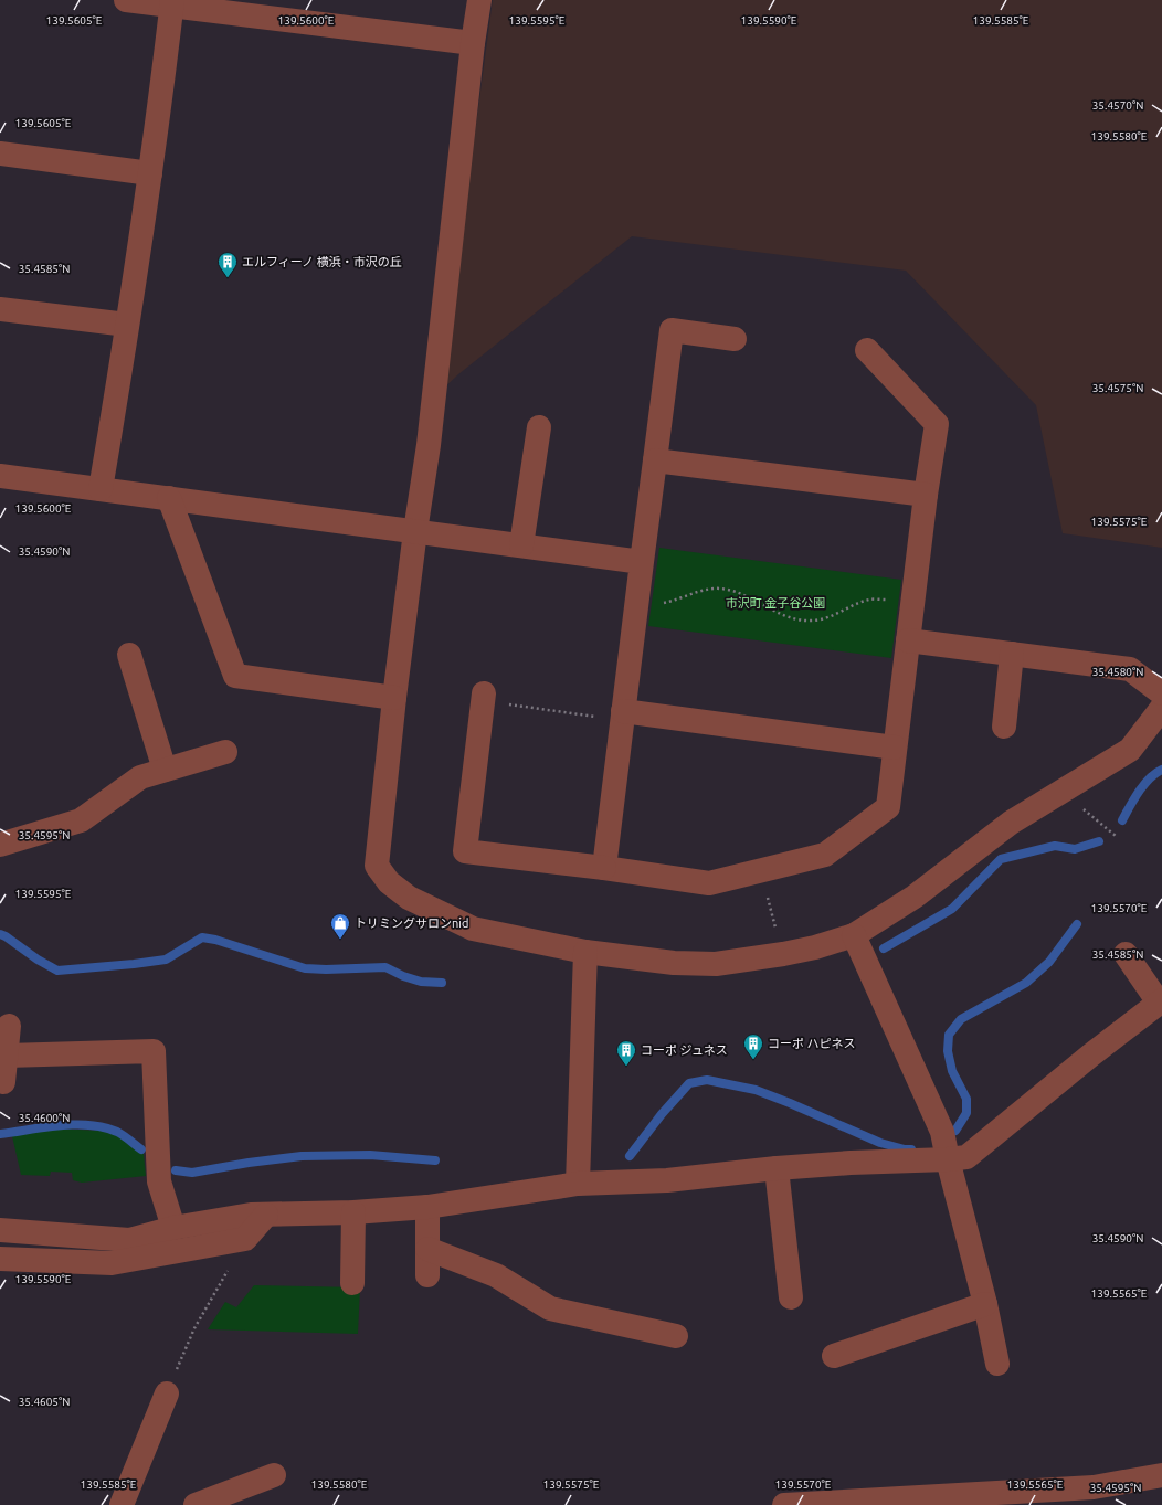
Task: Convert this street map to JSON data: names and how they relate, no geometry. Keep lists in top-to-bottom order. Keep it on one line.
{"parks":["市沢町 金子谷公園"],"places":{"building":["エルフィーノ 横浜・市沢の丘","コーポ ハピネス","コーポ ジュネス"],"shop":["トリミングサロンnid"]},"coordinates":["139.5605°E","139.5600°E","139.5595°E","139.5590°E","139.5585°E","35.4570°N","139.5580°E","35.4585°N","35.4575°N","139.5575°E","35.4590°N","35.4580°N","35.4595°N","139.5570°E","35.4600°N","139.5565°E","35.4605°N"]}
